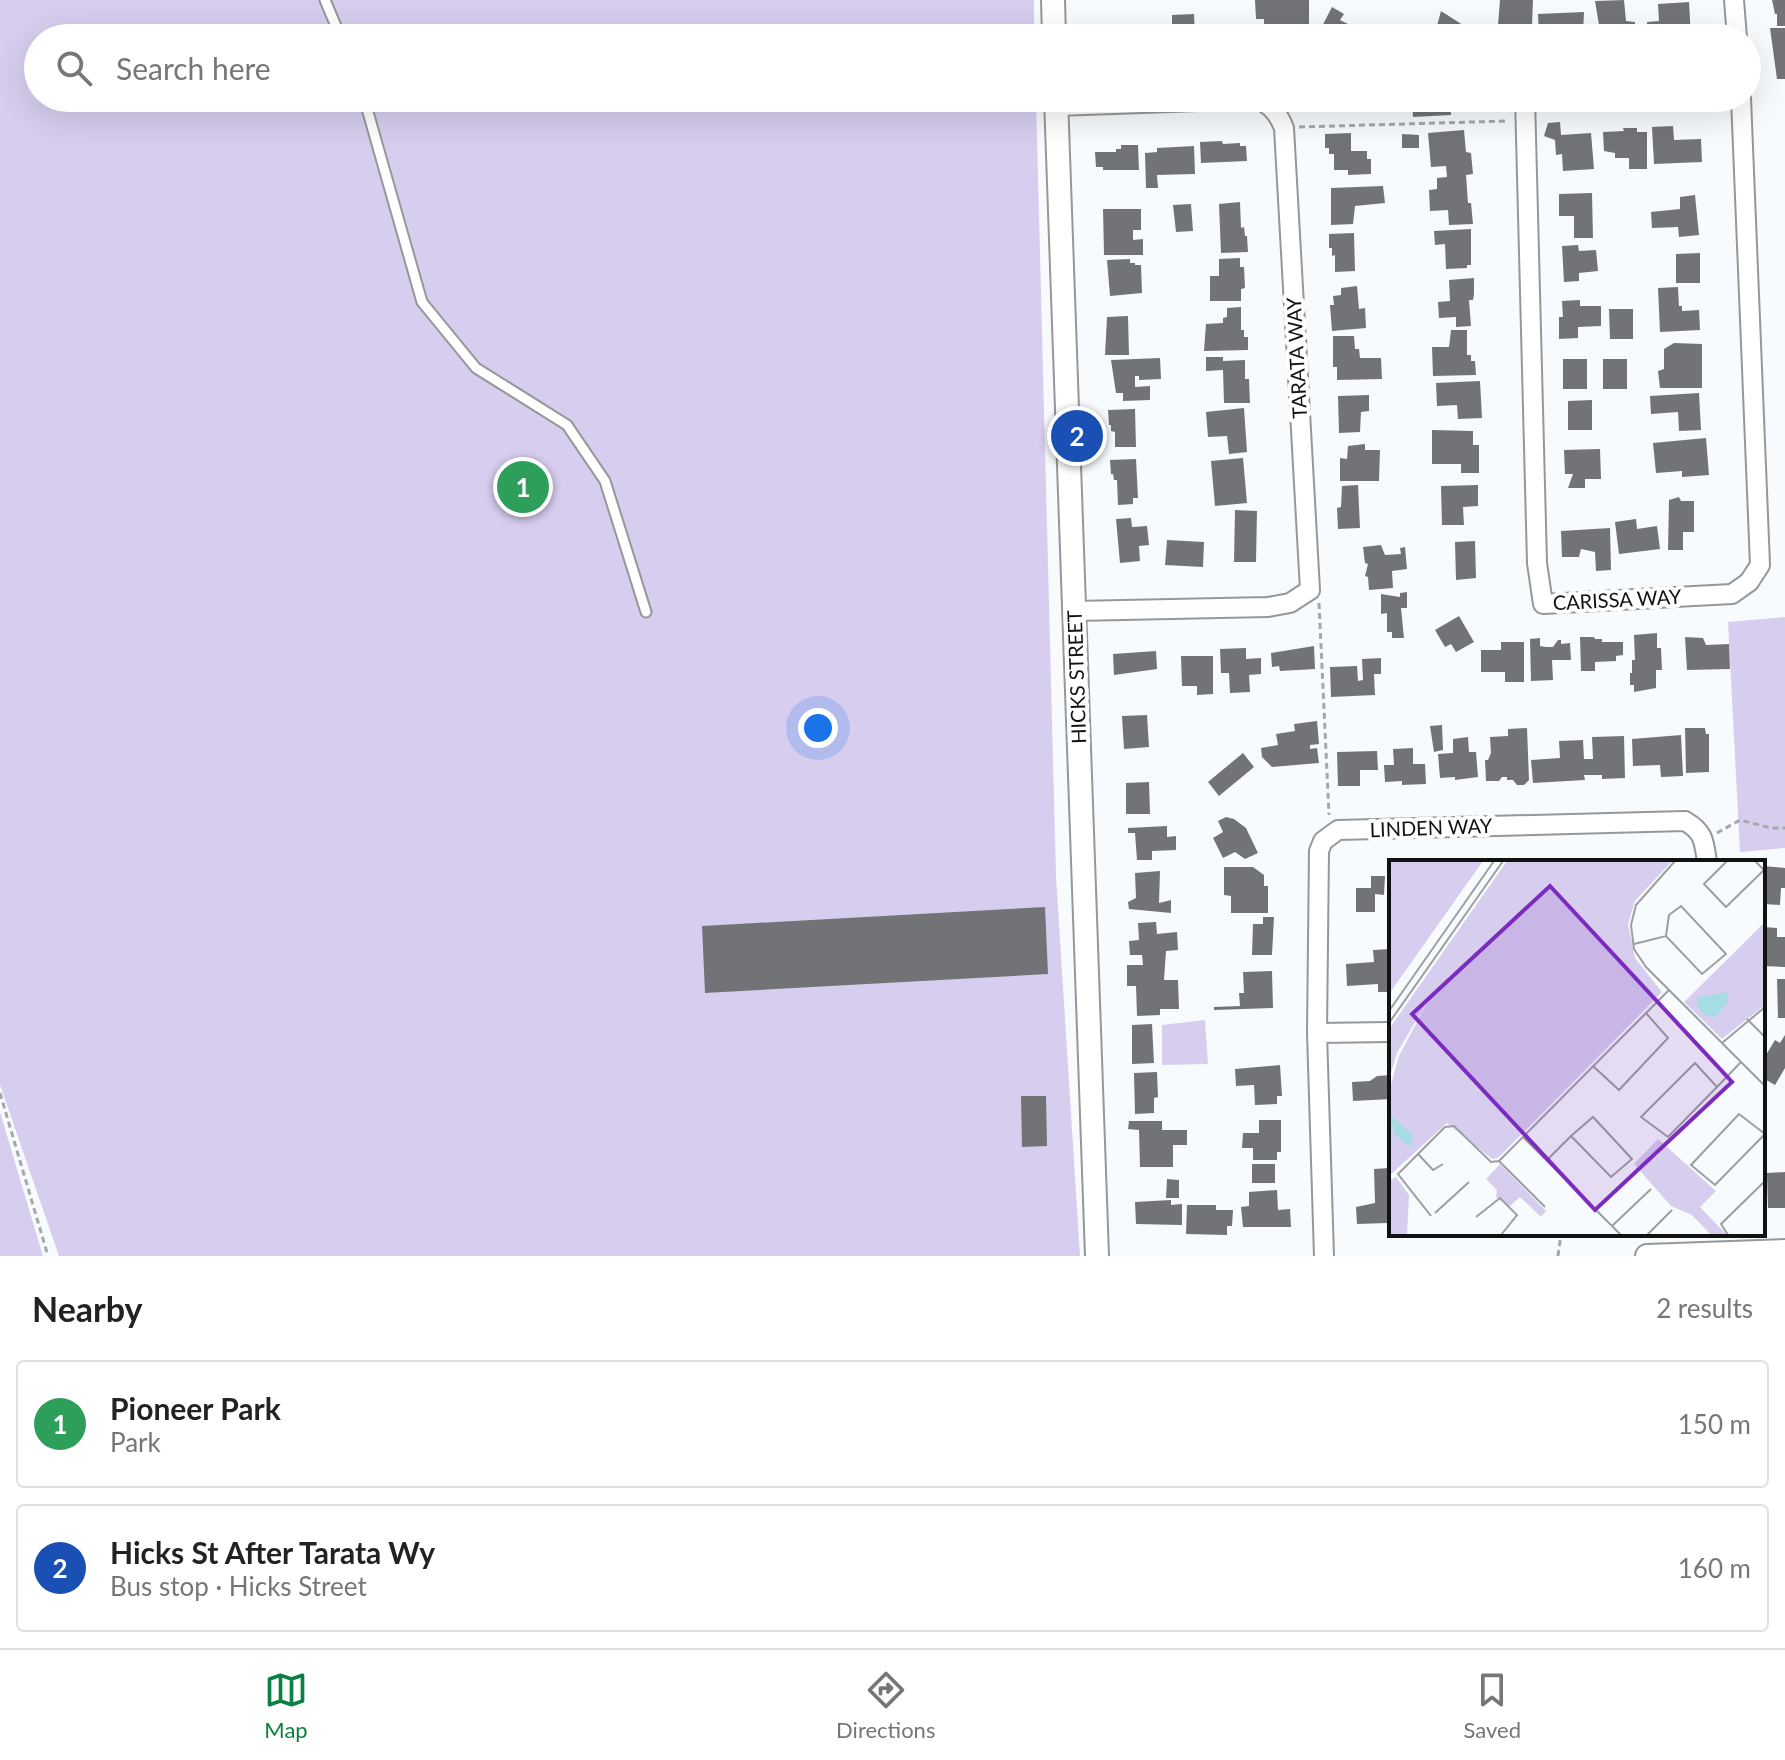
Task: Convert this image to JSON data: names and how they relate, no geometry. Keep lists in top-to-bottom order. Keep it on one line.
{"streets":{"street":["TARATA WAY","CARISSA WAY","HICKS STREET","LINDEN WAY"]},"page":{"search":"Search here","pins":["2","1"],"heading":["Nearby","2 results"],"list":[{"mark":"1","name":"Pioneer Park","note":"Park","value":"150 m"},{"mark":"2","name":"Hicks St After Tarata Wy","note":"Bus stop · Hicks Street","value":"160 m"}],"nav":["Map","Directions","Saved"]}}
